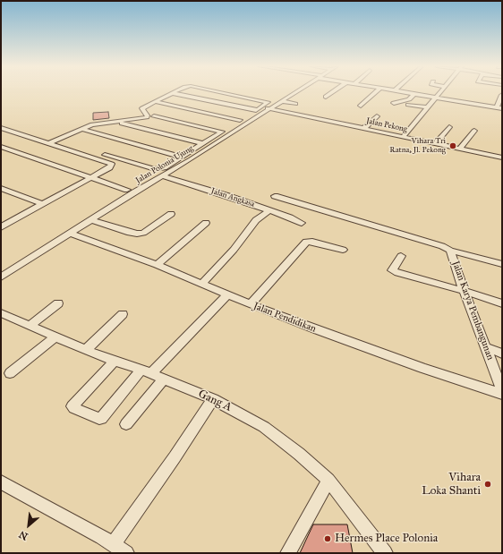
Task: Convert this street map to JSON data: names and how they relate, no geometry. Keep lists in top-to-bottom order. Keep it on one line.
{"streets":{"street":["Jalan Pekong","Jalan Polonia Ujung","Jalan Angkasa","Jalan Karya Pembangunan","Jalan Pendidikan","Gang A"]},"crossings":[["Jalan Pekong","Jalan Polonia Ujung"],["Jalan Polonia Ujung","Jalan Angkasa"],["Jalan Polonia Ujung","Jalan Pendidikan"],["Jalan Karya Pembangunan","Jalan Pendidikan"]],"places":["Vihara Tri Ratna, Jl. Pekong","Vihara Loka Shanti","Hermes Place Polonia"],"north":"bottom left"}
